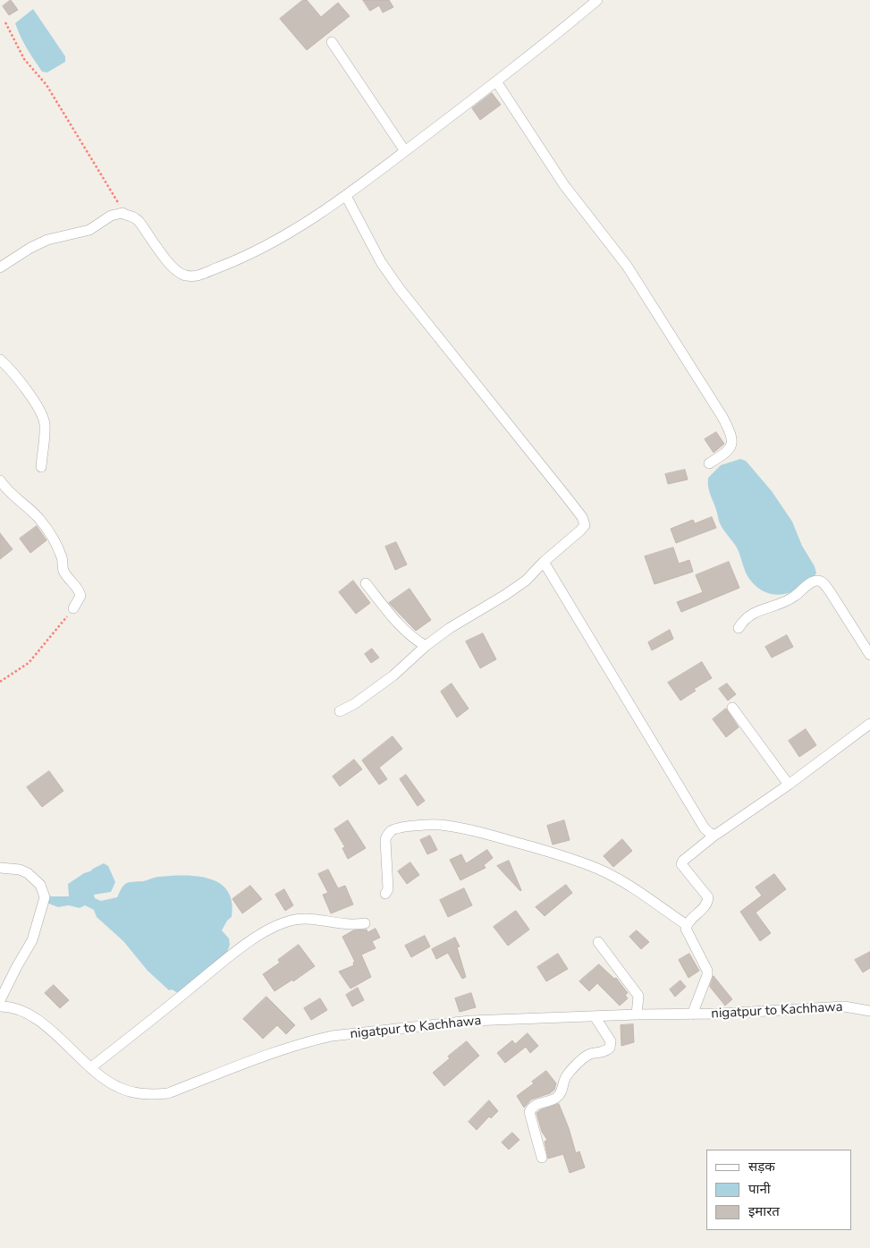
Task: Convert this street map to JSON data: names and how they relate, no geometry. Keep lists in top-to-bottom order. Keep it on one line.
{"streets":{"street":["nigatpur to Kachhawa"]},"legend":["सड़क","पानी","इमारत"]}
